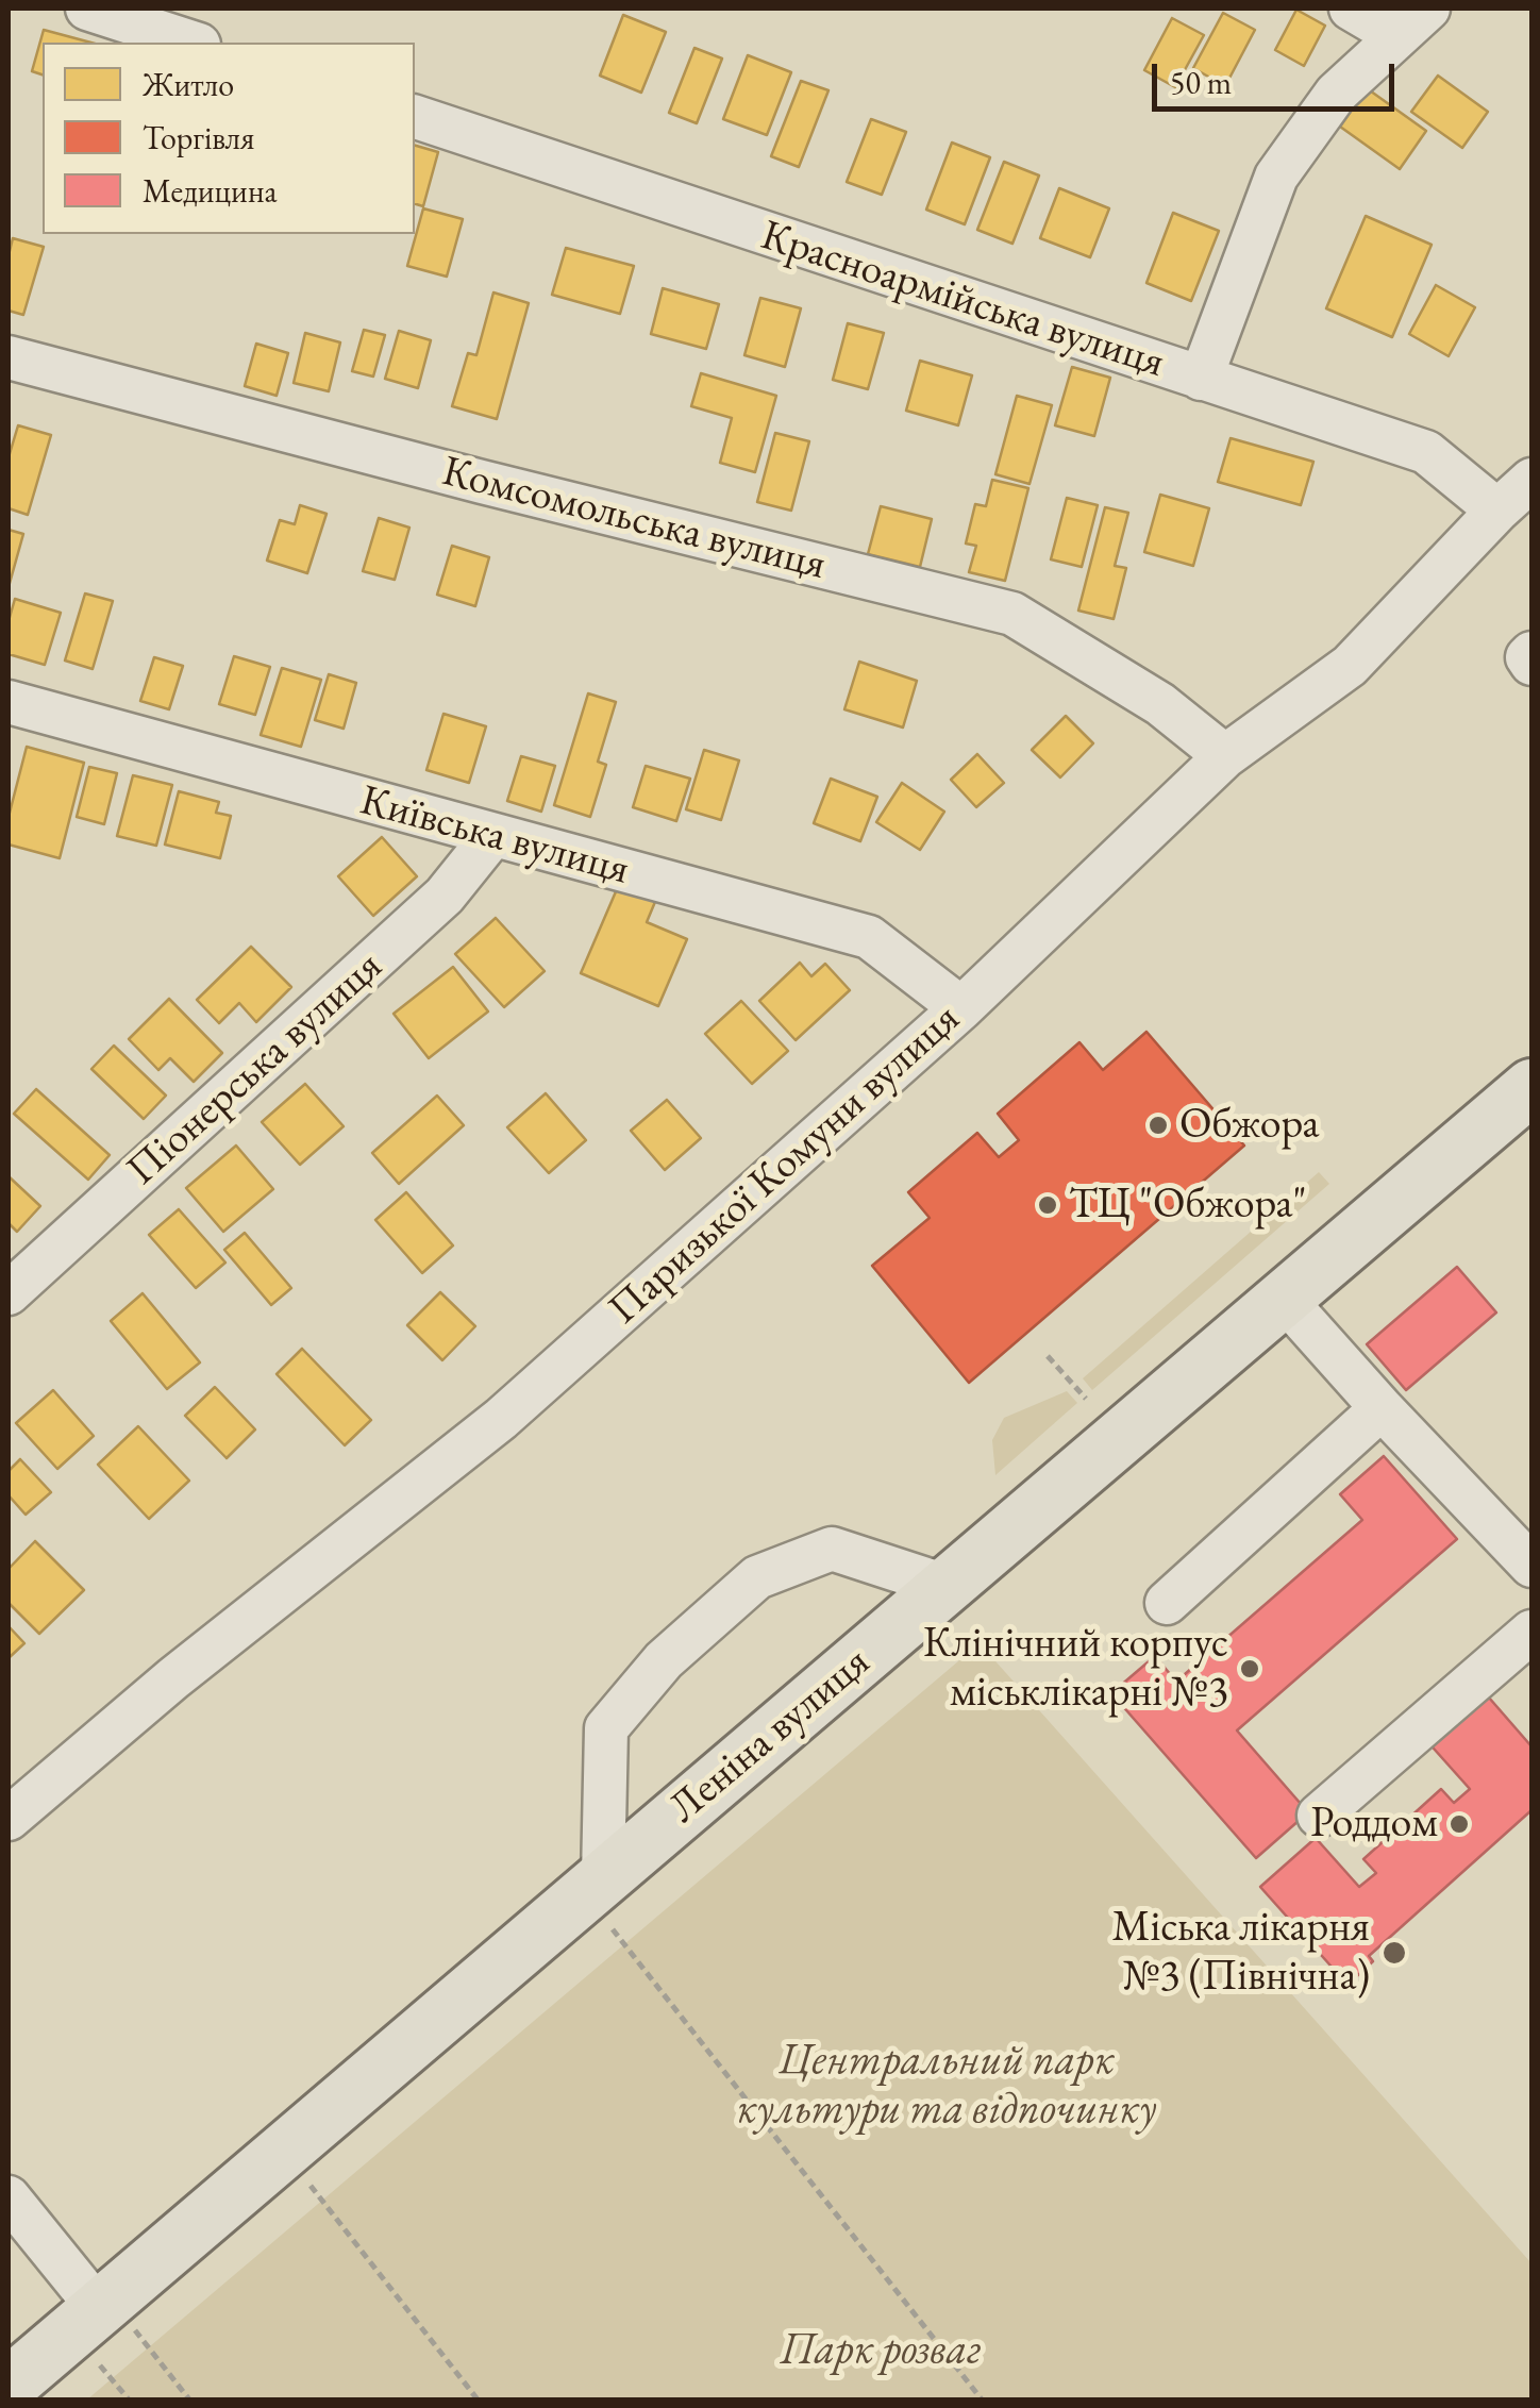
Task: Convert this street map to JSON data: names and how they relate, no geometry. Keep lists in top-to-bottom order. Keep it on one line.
{"streets":{"main road":["Леніна вулиця"],"street":["Красноармійська вулиця","Комсомольська вулиця","Київська вулиця","Піонерська вулиця","Паризької Комуни вулиця"]},"crossings":[["Красноармійська вулиця","Паризької Комуни вулиця"],["Комсомольська вулиця","Паризької Комуни вулиця"],["Київська вулиця","Піонерська вулиця"],["Київська вулиця","Паризької Комуни вулиця"]],"parks":["Центральний парк культури та відпочинку","Парк розваг"],"places":["Обжора","ТЦ \"Обжора\"","Клінічний корпус міськлікарні №3","Роддом","Міська лікарня №3 (Північна)"],"legend":["Житло","Торгівля","Медицина"],"scale_bar":"50 m"}
